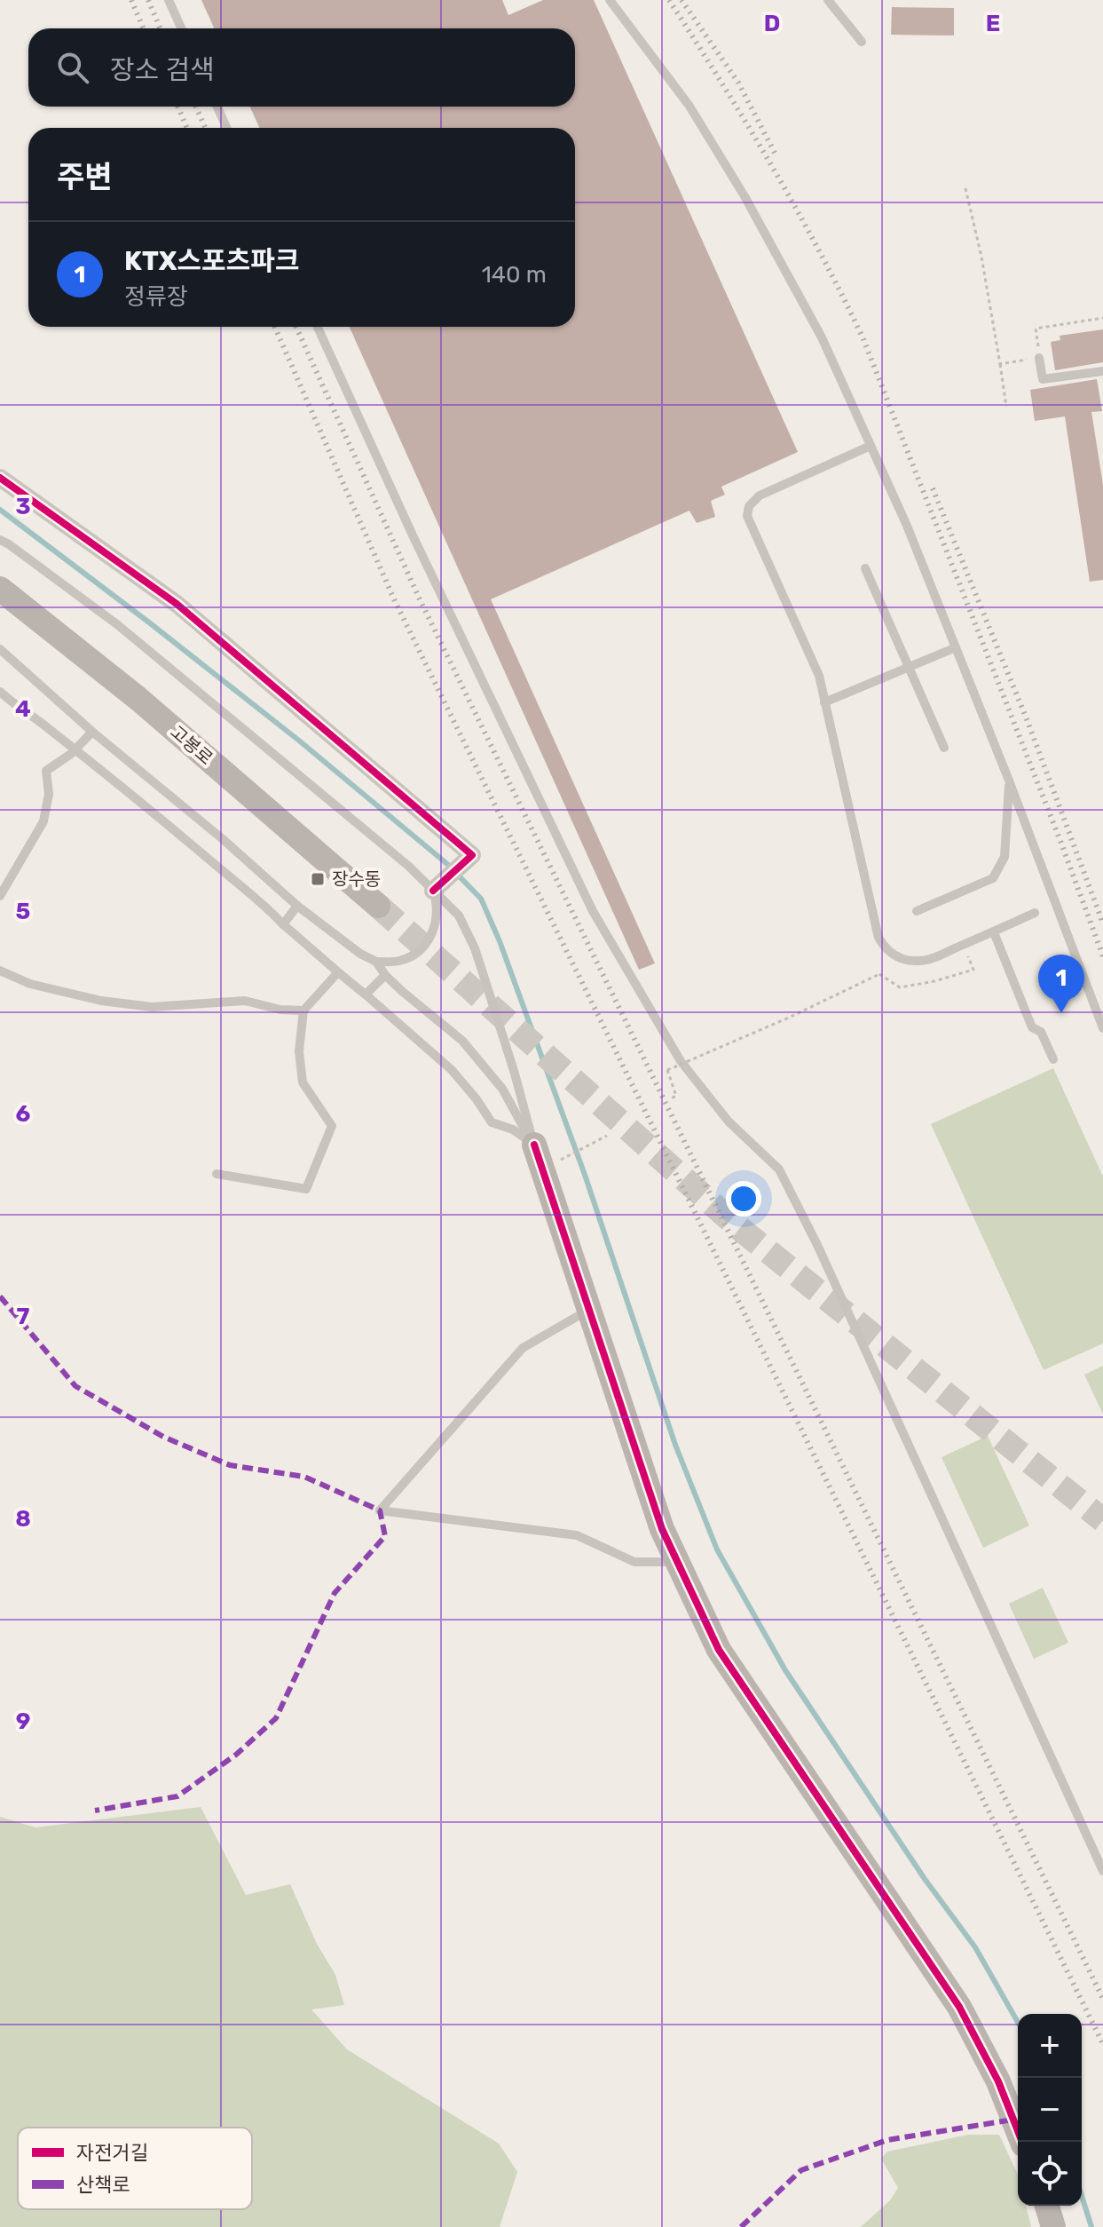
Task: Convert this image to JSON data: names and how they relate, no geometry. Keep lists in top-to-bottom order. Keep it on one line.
{"streets":{"street":["고봉로"]},"places":{"transit":["장수동"]},"legend":["자전거길","산책로"],"page":{"search":"장소 검색","heading":"주변","list":[{"mark":"1","name":"KTX스포츠파크","note":"정류장","value":"140 m"}],"pins":"1","map_buttons":["+","−"]},"grid":{"columns":["D","E"],"rows":["3","4","5","6","7","8","9"]}}
